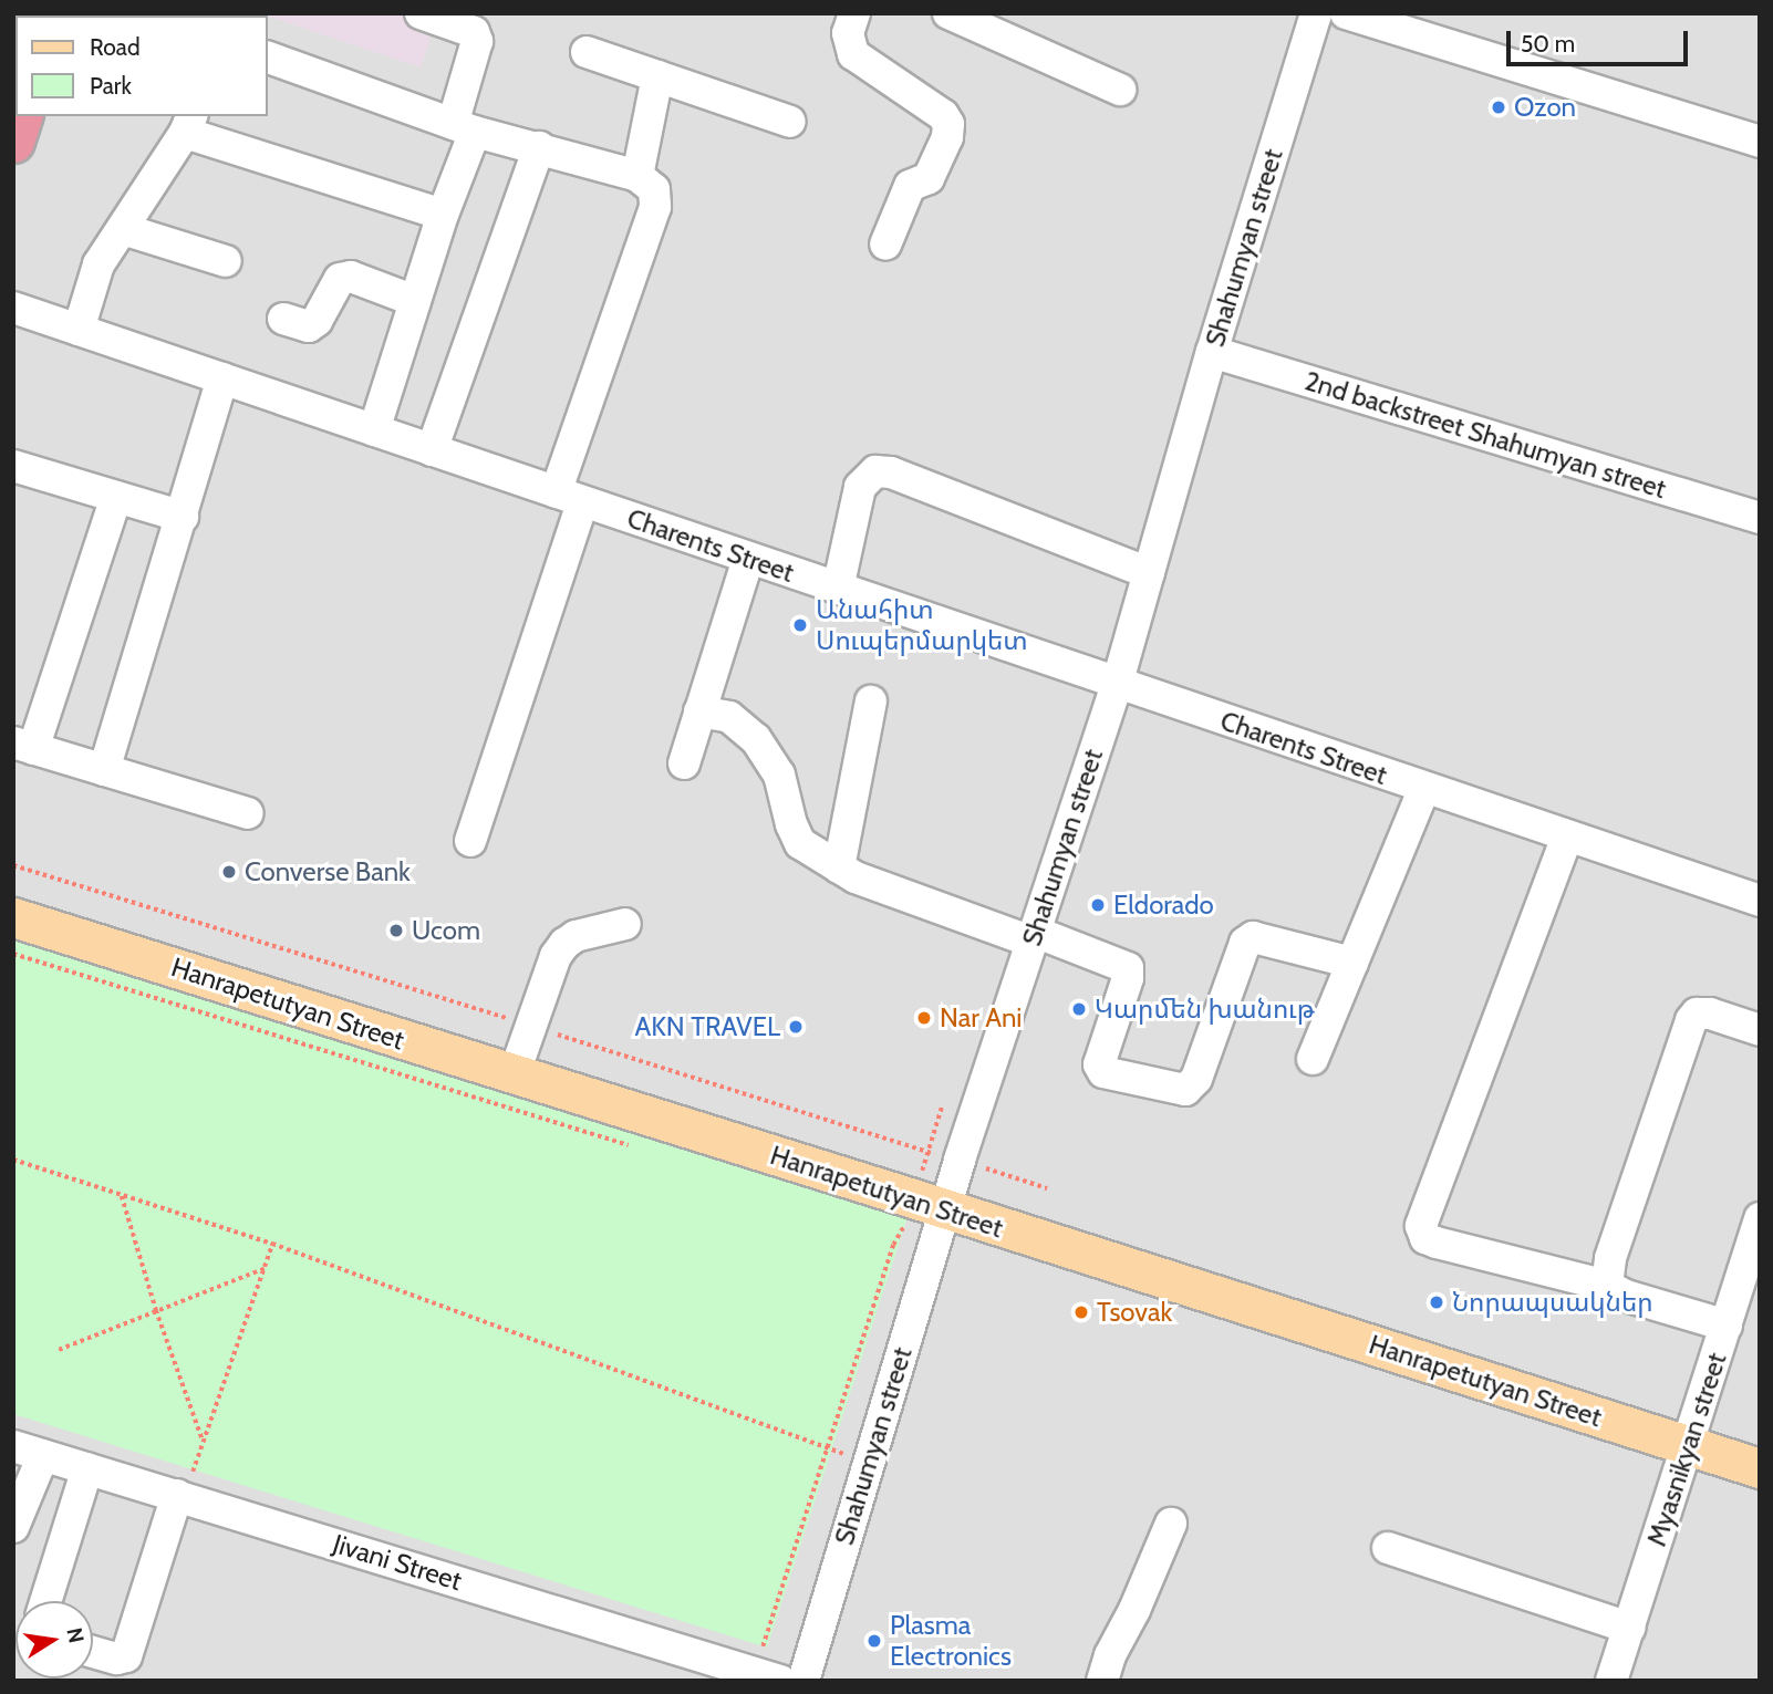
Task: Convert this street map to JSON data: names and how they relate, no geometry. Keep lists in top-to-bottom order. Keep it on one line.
{"streets":{"main road":["Hanrapetutyan Street"],"street":["Shahumyan street","2nd backstreet Shahumyan street","Charents Street","Myasnikyan street","Jivani Street"]},"crossings":[["Shahumyan street","2nd backstreet Shahumyan street"],["Shahumyan street","Charents Street"],["Shahumyan street","Hanrapetutyan Street"],["Hanrapetutyan Street","Myasnikyan street"]],"places":["Ozon","Անահիտ Սուպերմարկետ","Converse Bank","Eldorado","Ucom","Կարմեն խանութ","Nar Ani","AKN TRAVEL","Նորապսակներ","Tsovak","Plasma Electronics"],"legend":["Road","Park"],"scale_bar":"50 m","north":"right"}
